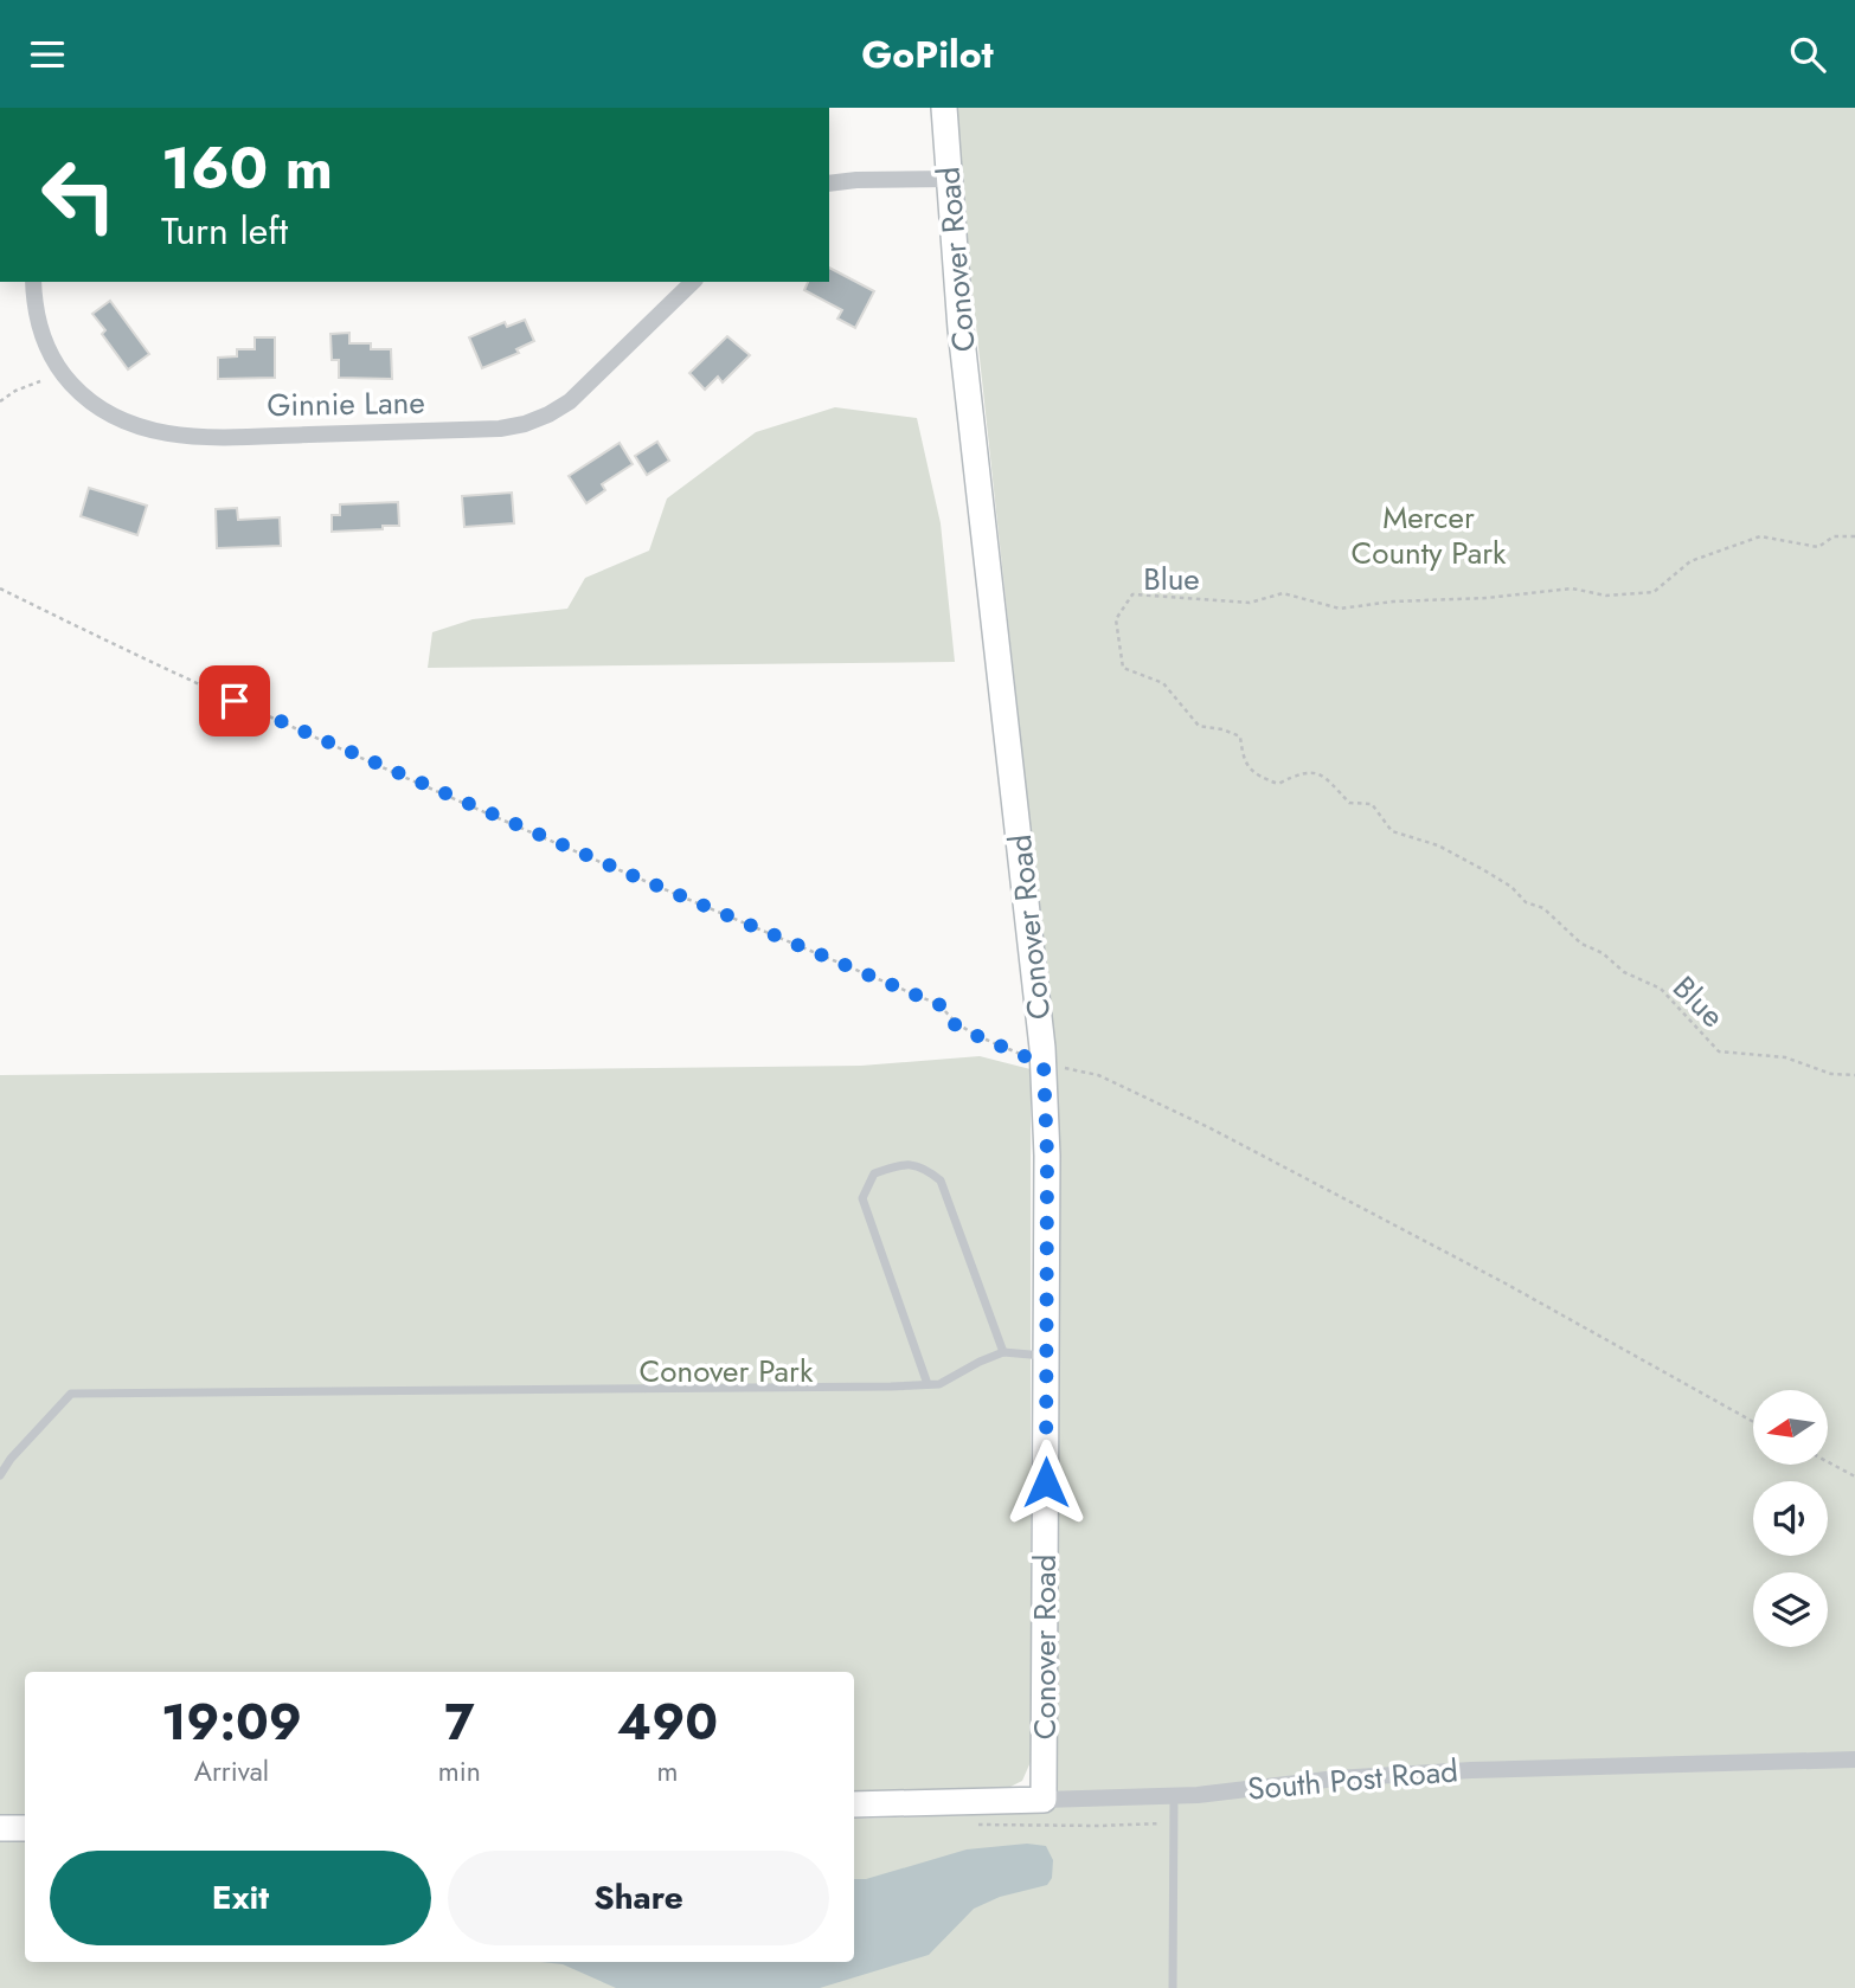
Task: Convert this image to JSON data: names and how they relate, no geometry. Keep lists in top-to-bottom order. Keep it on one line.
{"streets":{"street":["Conover Road","Ginnie Lane","South Post Road"],"path":["Blue"]},"crossings":[["Conover Road","South Post Road"]],"parks":["Mercer County Park","Conover Park"],"north":"left","page":{"header":"GoPilot","turn":["160 m","Turn left"],"eta":["19:09","Arrival","7","min","490","m"],"buttons":["Exit","Share"]}}
